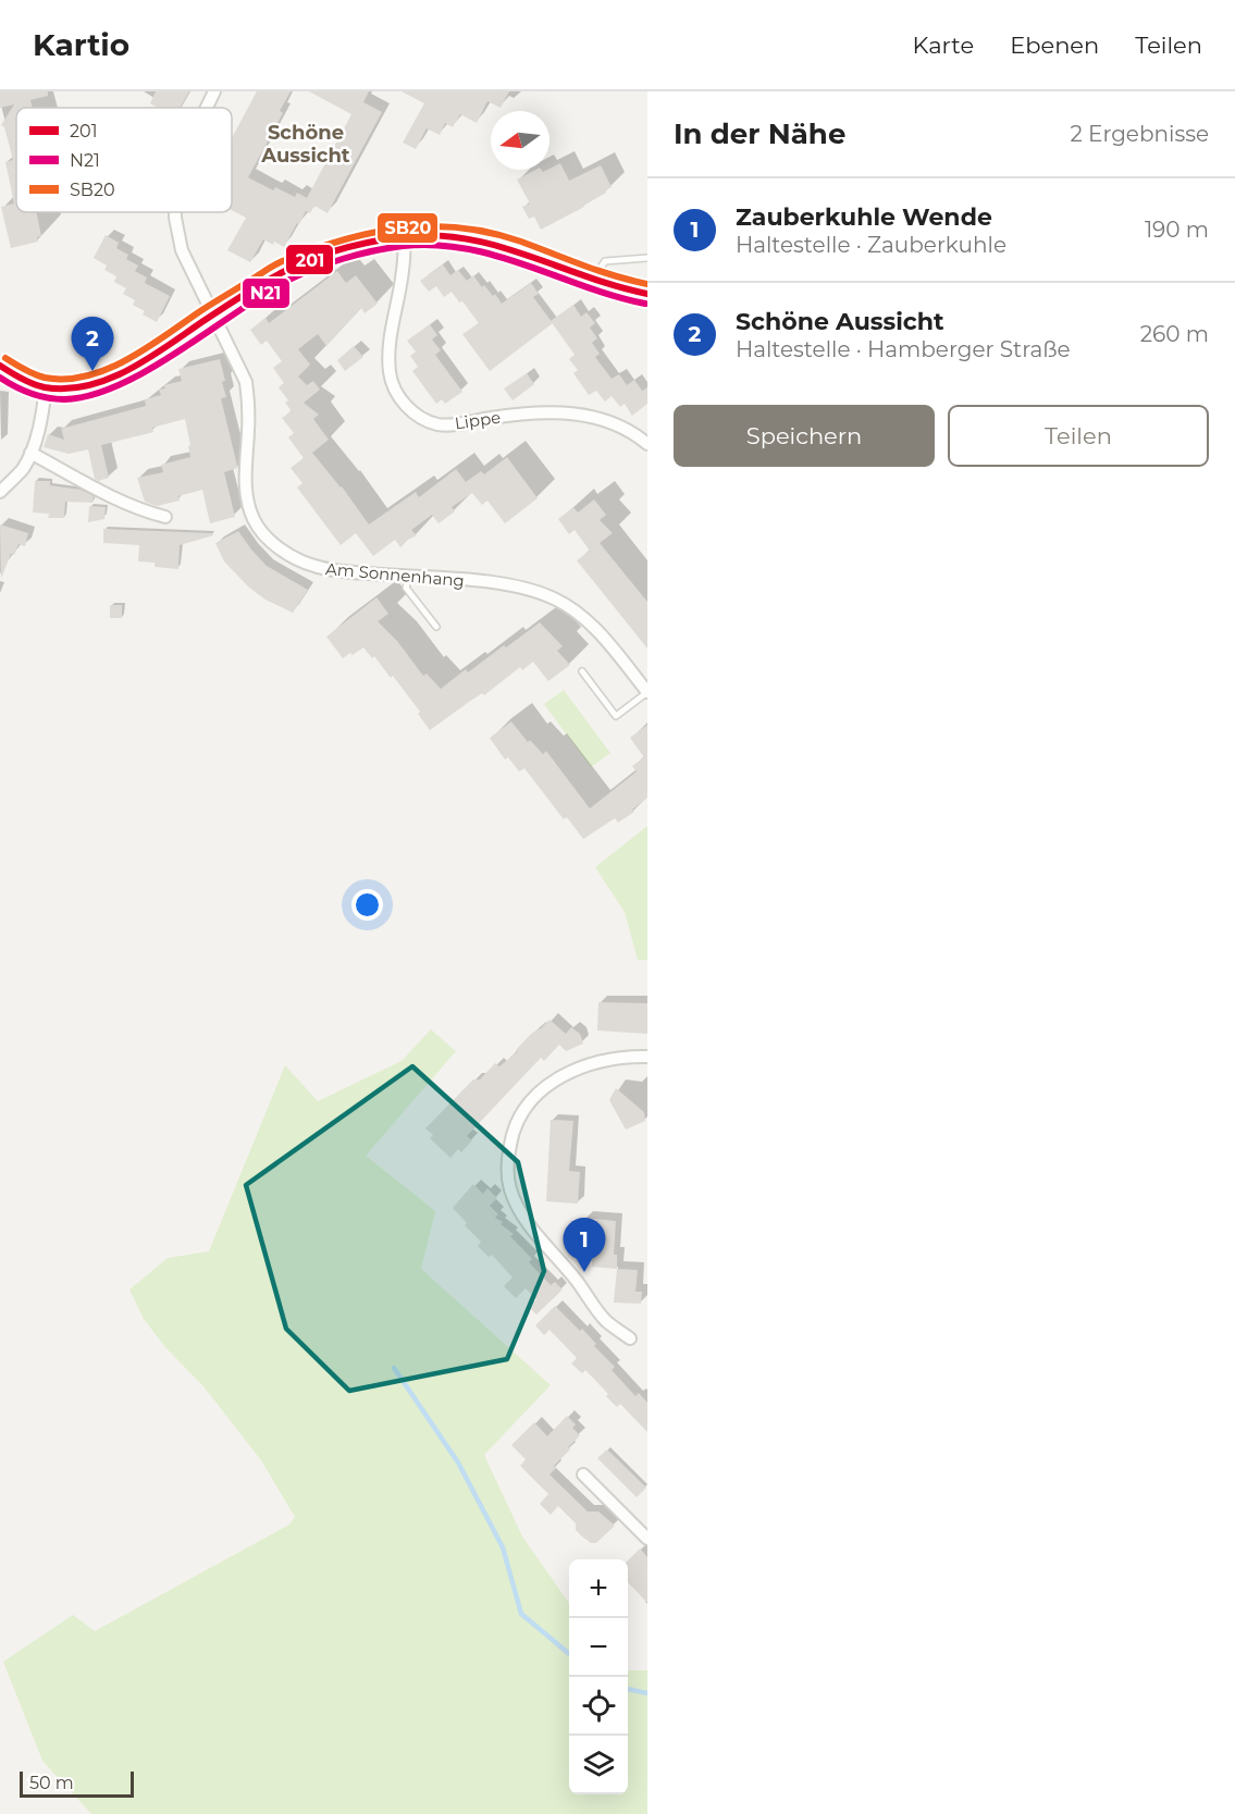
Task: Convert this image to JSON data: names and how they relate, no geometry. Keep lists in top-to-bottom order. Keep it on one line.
{"streets":{"street":["Lippe","Am Sonnenhang"]},"districts":["Schöne Aussicht"],"lines":["transit line SB20","transit line 201","transit line N21"],"legend":["201","N21","SB20"],"scale_bar":"50 m","north":"left","page":{"header":"Kartio","nav":["Karte","Ebenen","Teilen"],"heading":["In der Nähe","2 Ergebnisse"],"list":[{"mark":"1","name":"Zauberkuhle Wende","note":"Haltestelle · Zauberkuhle","value":"190 m"},{"mark":"2","name":"Schöne Aussicht","note":"Haltestelle · Hamberger Straße","value":"260 m"}],"pins":["2","1"],"buttons":["Speichern","Teilen"],"map_buttons":["+","−"],"scale":"50 m"}}
